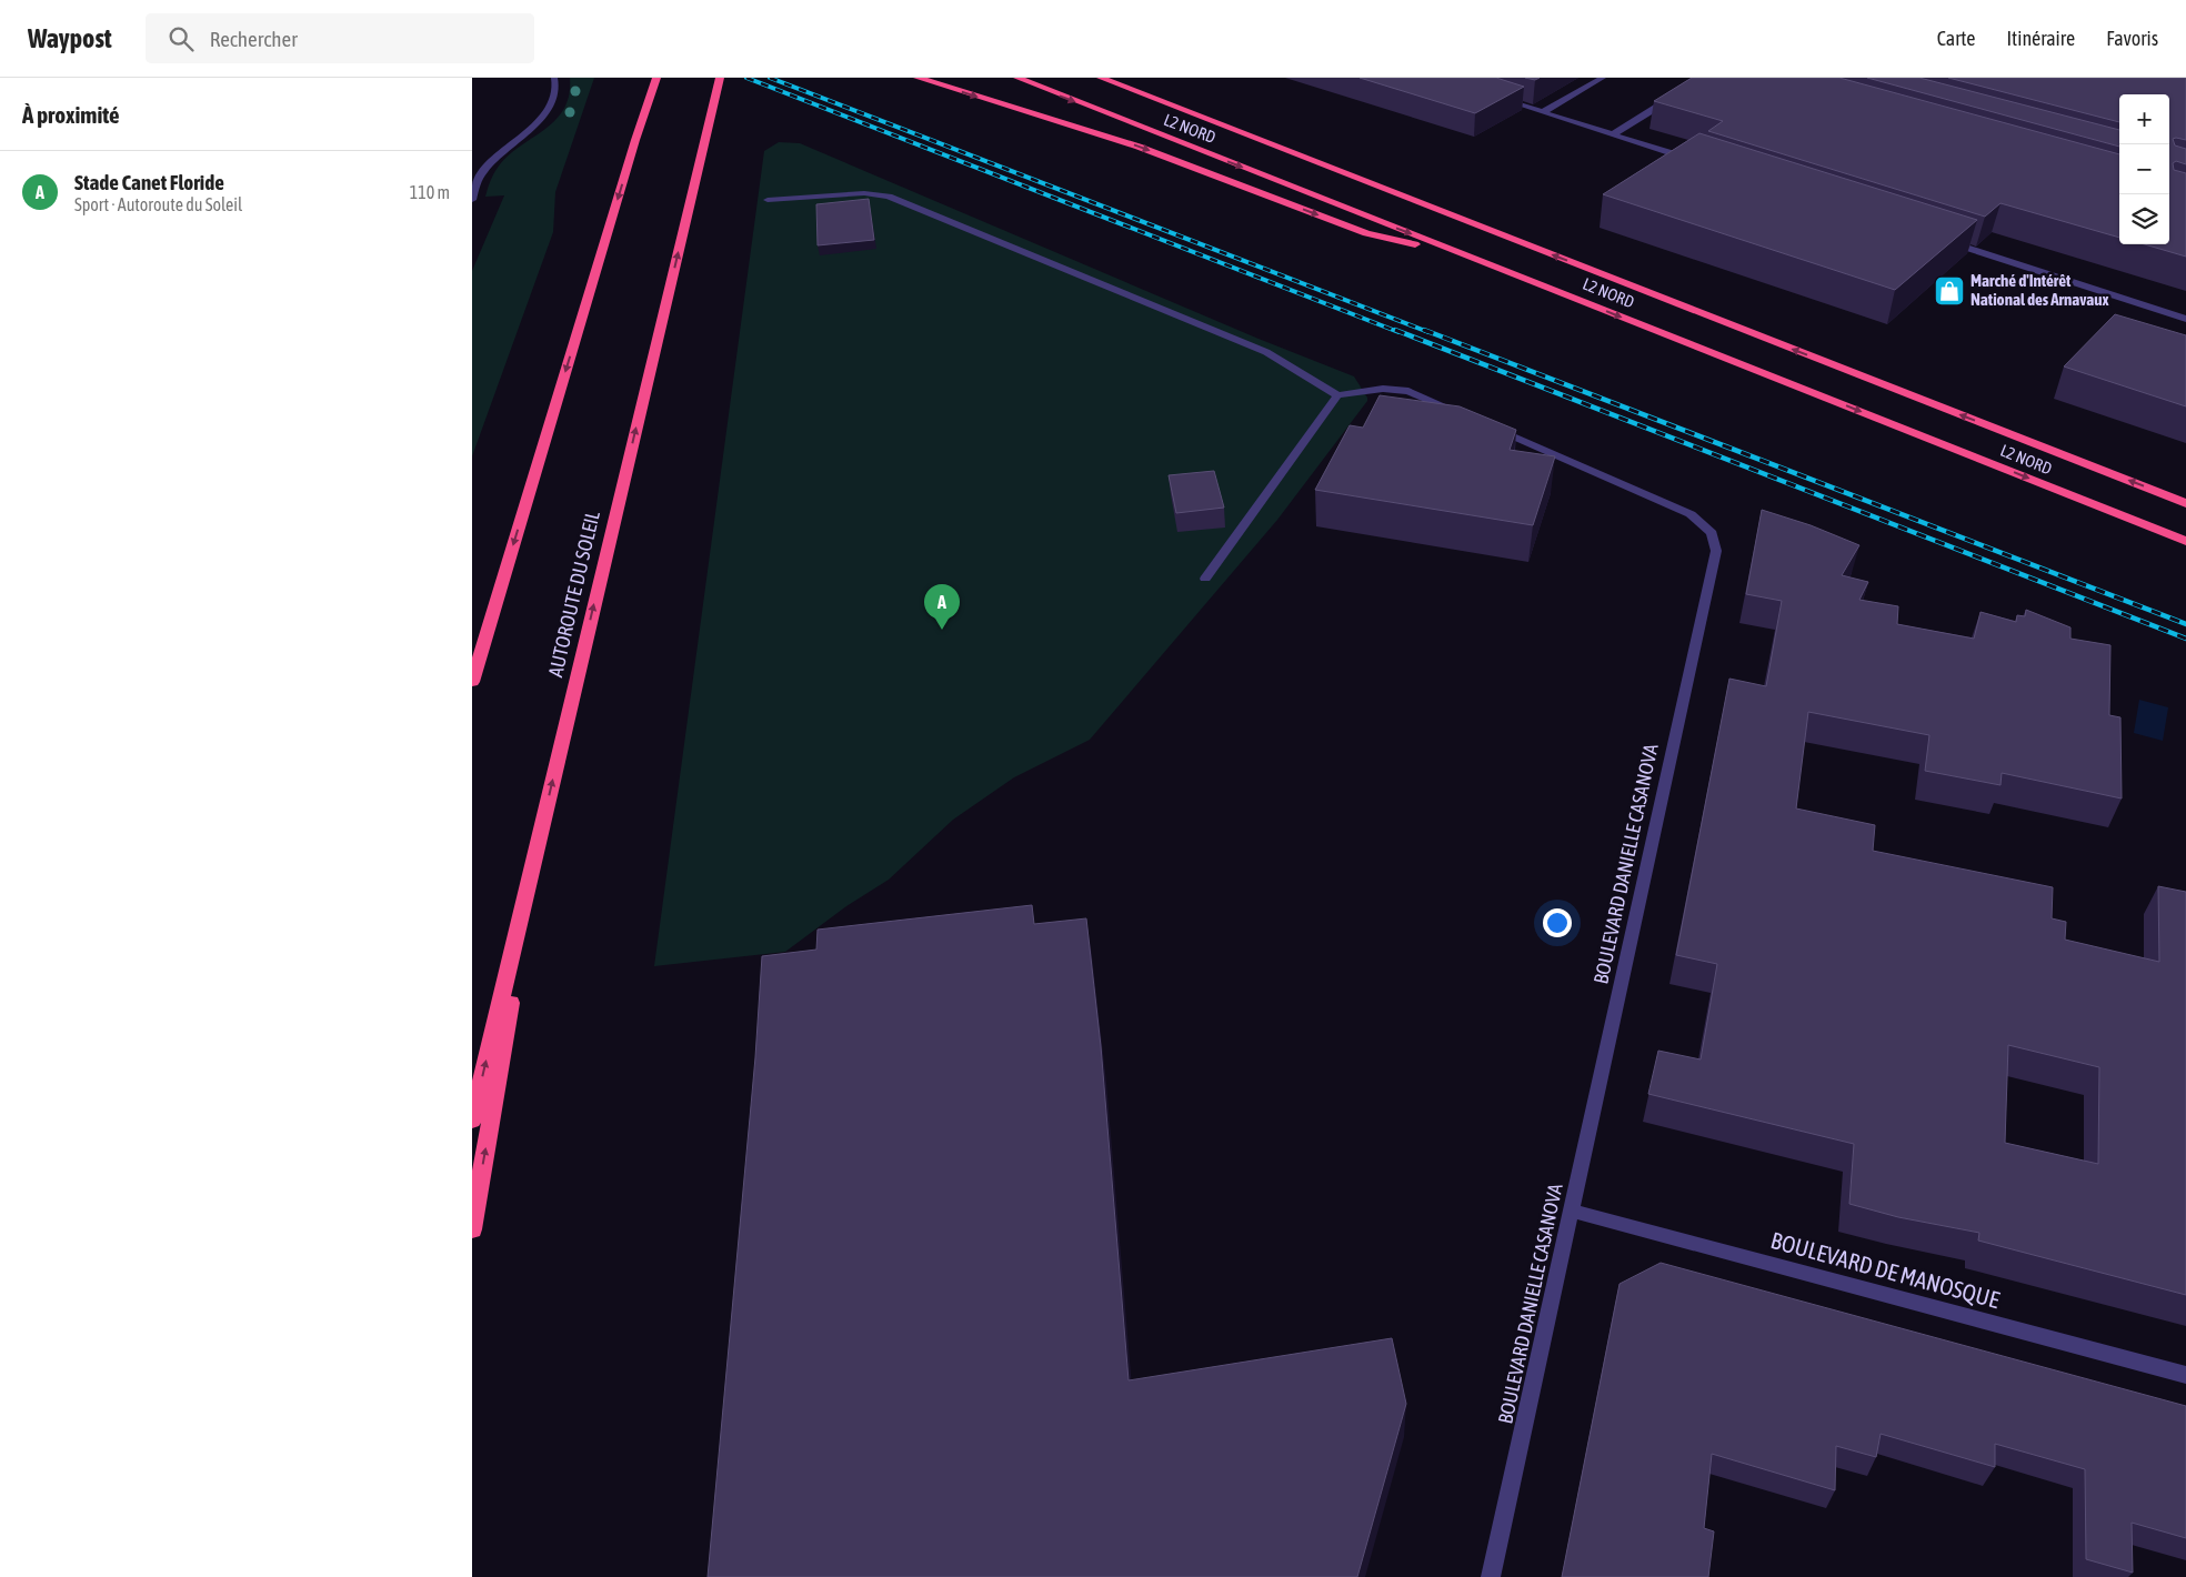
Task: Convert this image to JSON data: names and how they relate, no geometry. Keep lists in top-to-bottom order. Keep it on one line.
{"streets":{"highway":["L2 NORD","AUTOROUTE DU SOLEIL"],"street":["BOULEVARD DANIELLE CASANOVA","BOULEVARD DE MANOSQUE"]},"crossings":[["BOULEVARD DANIELLE CASANOVA","BOULEVARD DE MANOSQUE"]],"places":{"shop":["Marché d'Intérêt National des Arnavaux"]},"page":{"header":"Waypost","search":"Rechercher","nav":["Carte","Itinéraire","Favoris"],"heading":"À proximité","map_buttons":["+","−"],"list":[{"mark":"A","name":"Stade Canet Floride","note":"Sport · Autoroute du Soleil","value":"110 m"}],"pins":"A"}}
